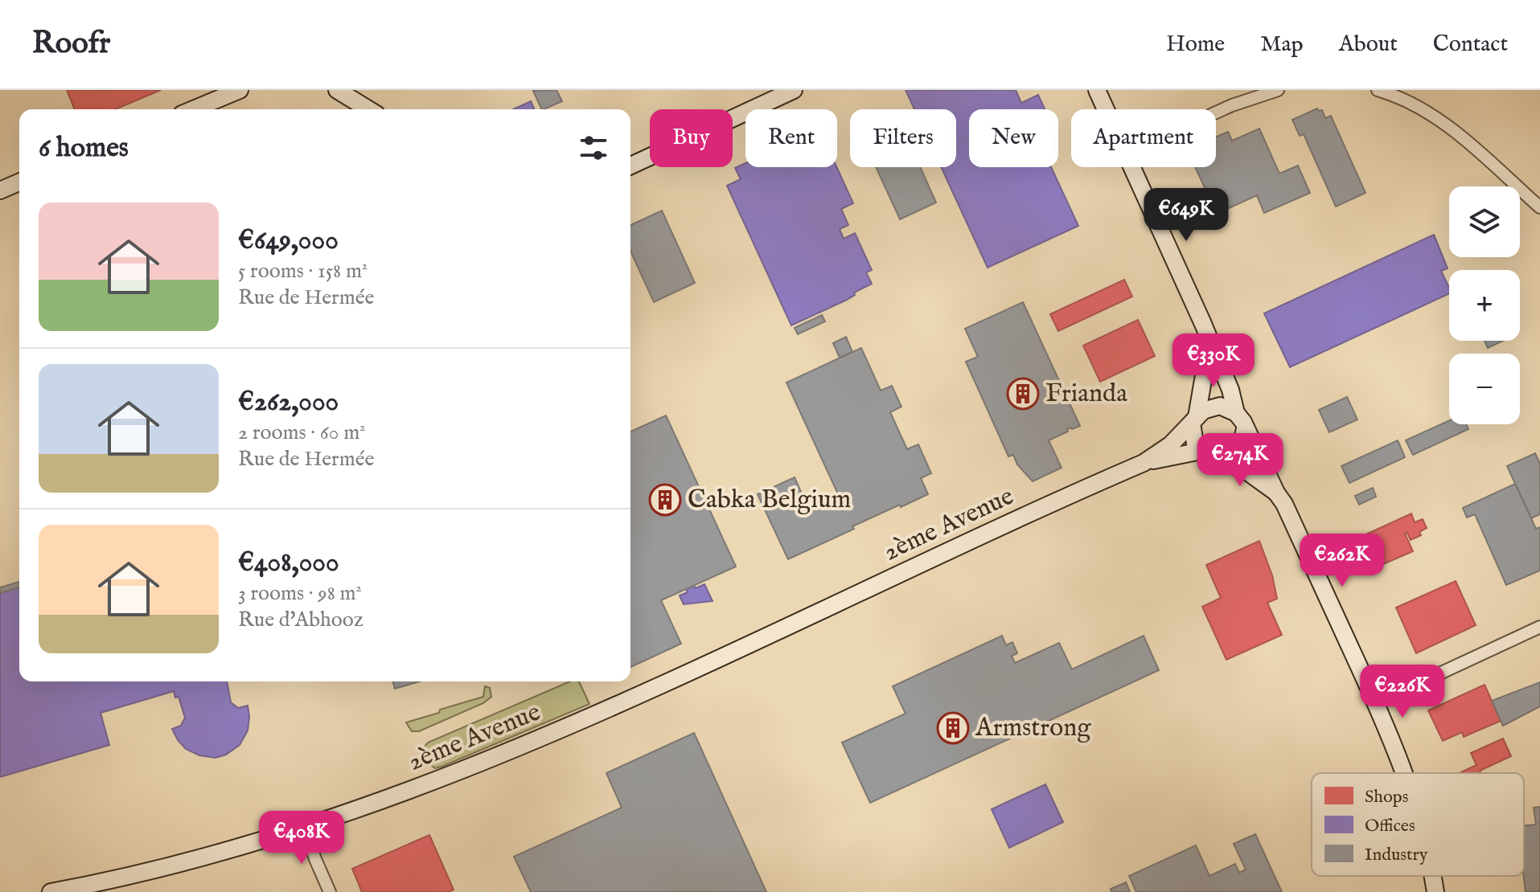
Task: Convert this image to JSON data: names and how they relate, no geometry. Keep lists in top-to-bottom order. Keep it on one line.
{"streets":{"street":["2ème Avenue"]},"places":{"building":["Frianda","Cabka Belgium","Armstrong"]},"legend":["Shops","Offices","Industry"],"page":{"header":"Roofr","nav":["Home","Map","About","Contact"],"chip":["Buy","Rent","Filters","New","Apartment"],"heading":"6 homes","map_buttons":["+","−"],"list":[{"name":"€649,000","note":"5 rooms · 158 m² · Rue de Hermée"},{"name":"€262,000","note":"2 rooms · 60 m² · Rue de Hermée"},{"name":"€408,000","note":"3 rooms · 98 m² · Rue d'Abhooz"}],"price":["€649K","€330K","€274K","€262K","€226K","€408K"]}}
